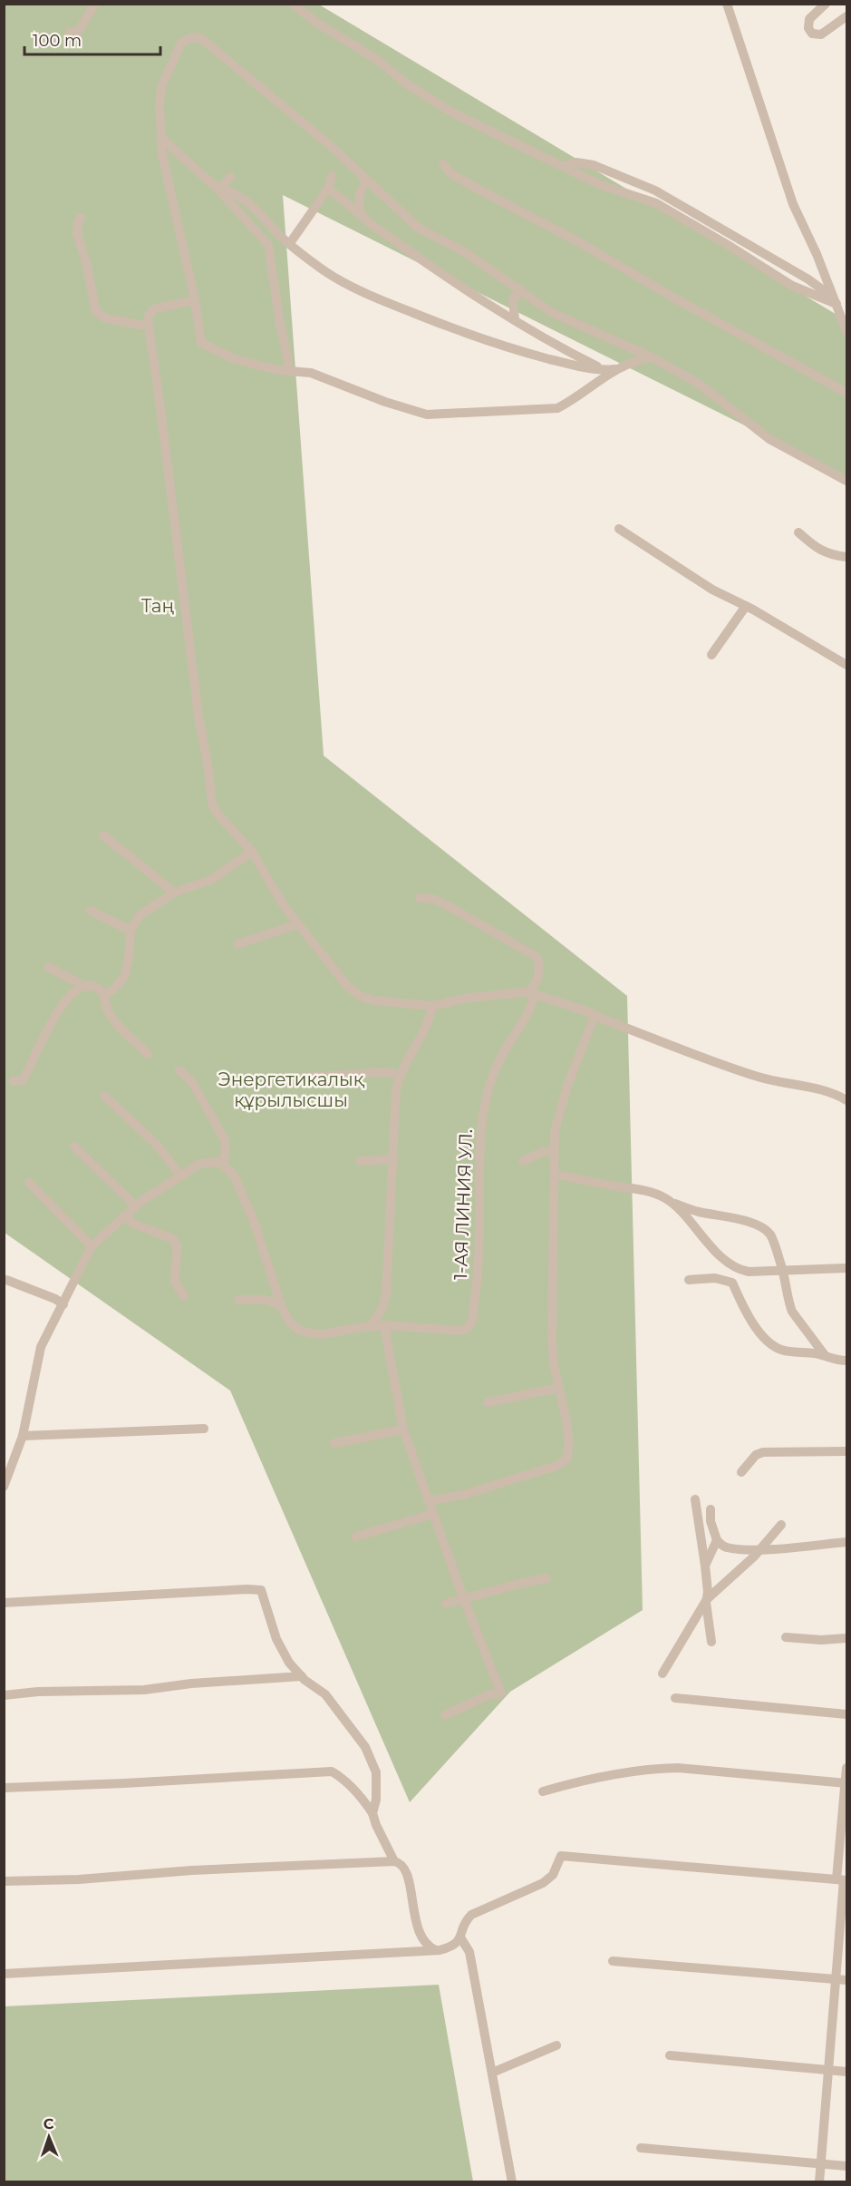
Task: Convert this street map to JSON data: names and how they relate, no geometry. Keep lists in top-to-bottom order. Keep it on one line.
{"streets":{"street":["1-АЯ ЛИНИЯ УЛ."]},"parks":["Таң","Энергетикалық құрылысшы"],"scale_bar":"100 m","north":"top"}
